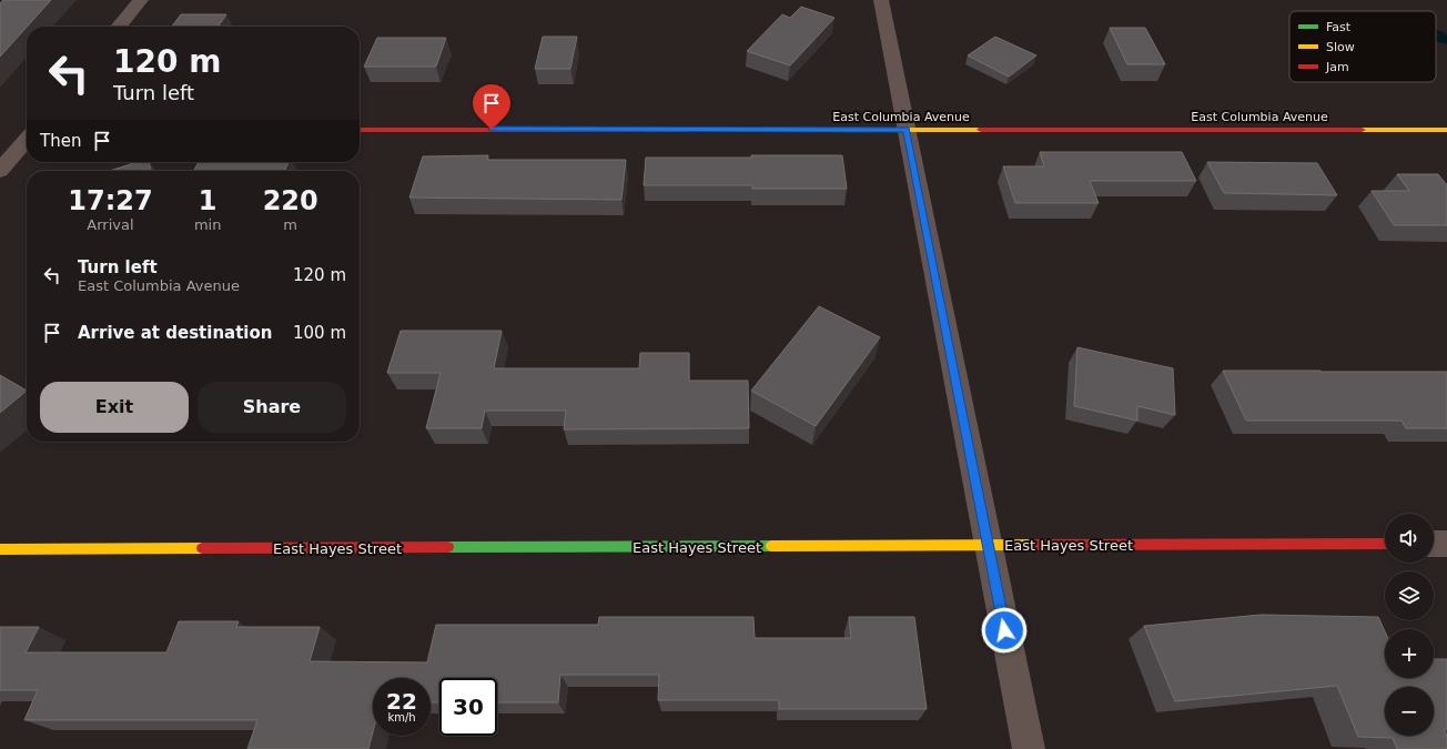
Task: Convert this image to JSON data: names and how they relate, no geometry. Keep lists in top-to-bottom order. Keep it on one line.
{"streets":{"street":["East Columbia Avenue","East Hayes Street"]},"legend":["Fast","Slow","Jam"],"page":{"turn":["120 m","Turn left"],"then":"Then","eta":["17:27","Arrival","1","min","220","m"],"list":[{"name":"Turn left","note":"East Columbia Avenue","value":"120 m"},{"name":"Arrive at destination","value":"100 m"}],"buttons":["Exit","Share"],"map_buttons":["+","−"],"speed":"22 km/h","limit":"30"}}
